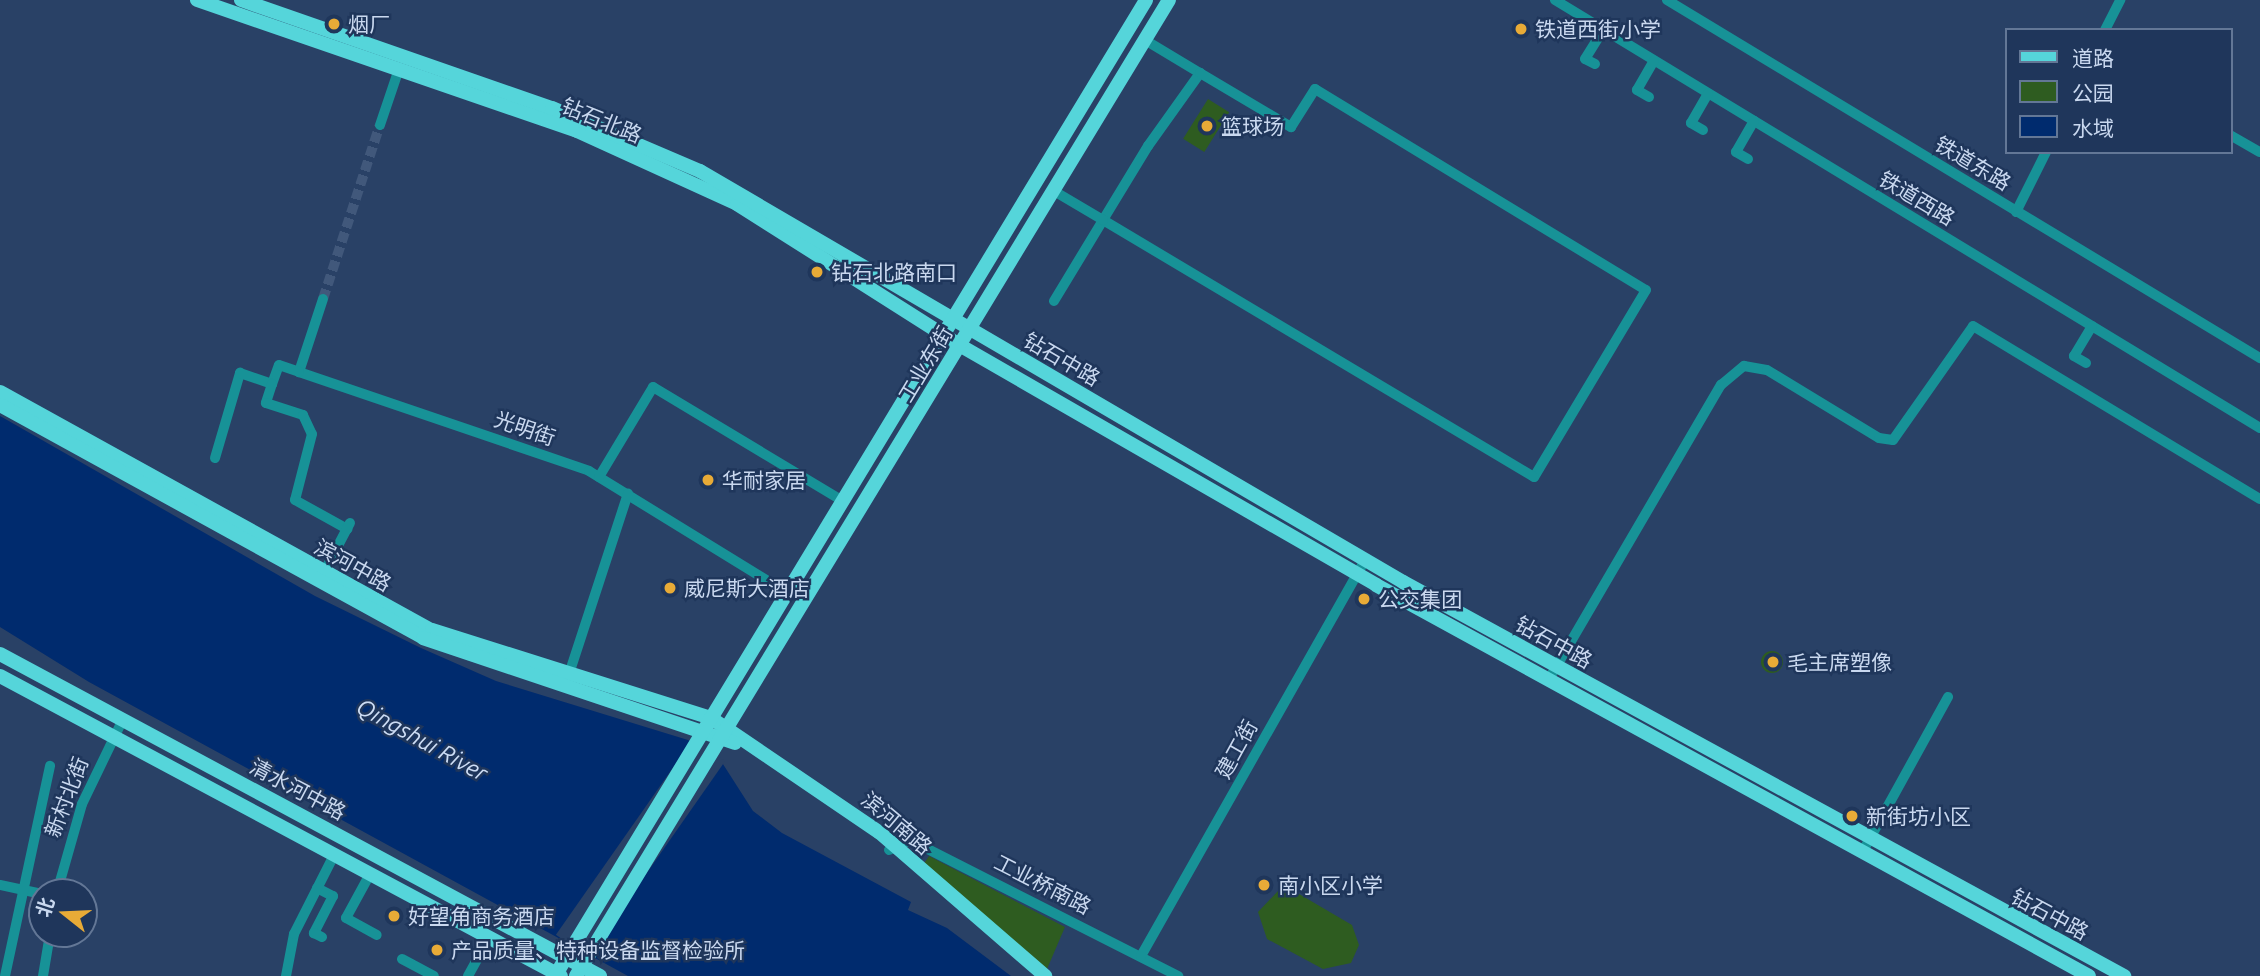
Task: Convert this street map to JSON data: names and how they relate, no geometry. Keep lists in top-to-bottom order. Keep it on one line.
{"streets":{"main road":["钻石北路","钻石中路","工业东街","滨河中路","清水河中路","滨河南路"],"street":["铁道东路","铁道西路","光明街","建工街","新村北街","工业桥南路"]},"crossings":[["钻石北路","钻石中路"],["钻石北路","工业东街"],["钻石中路","工业东街"],["钻石中路","建工街"],["工业东街","光明街"],["工业东街","滨河中路"],["工业东街","清水河中路"],["工业东街","滨河南路"],["滨河中路","滨河南路"],["建工街","工业桥南路"],["清水河中路","新村北街"],["滨河南路","工业桥南路"]],"water":["Qingshui River"],"places":["烟厂","铁道西街小学","篮球场","钻石北路南口","华耐家居","威尼斯大酒店","公交集团","毛主席塑像","新街坊小区","南小区小学","好望角商务酒店","产品质量、特种设备监督检验所"],"legend":["道路","公园","水域"],"north":"left"}
